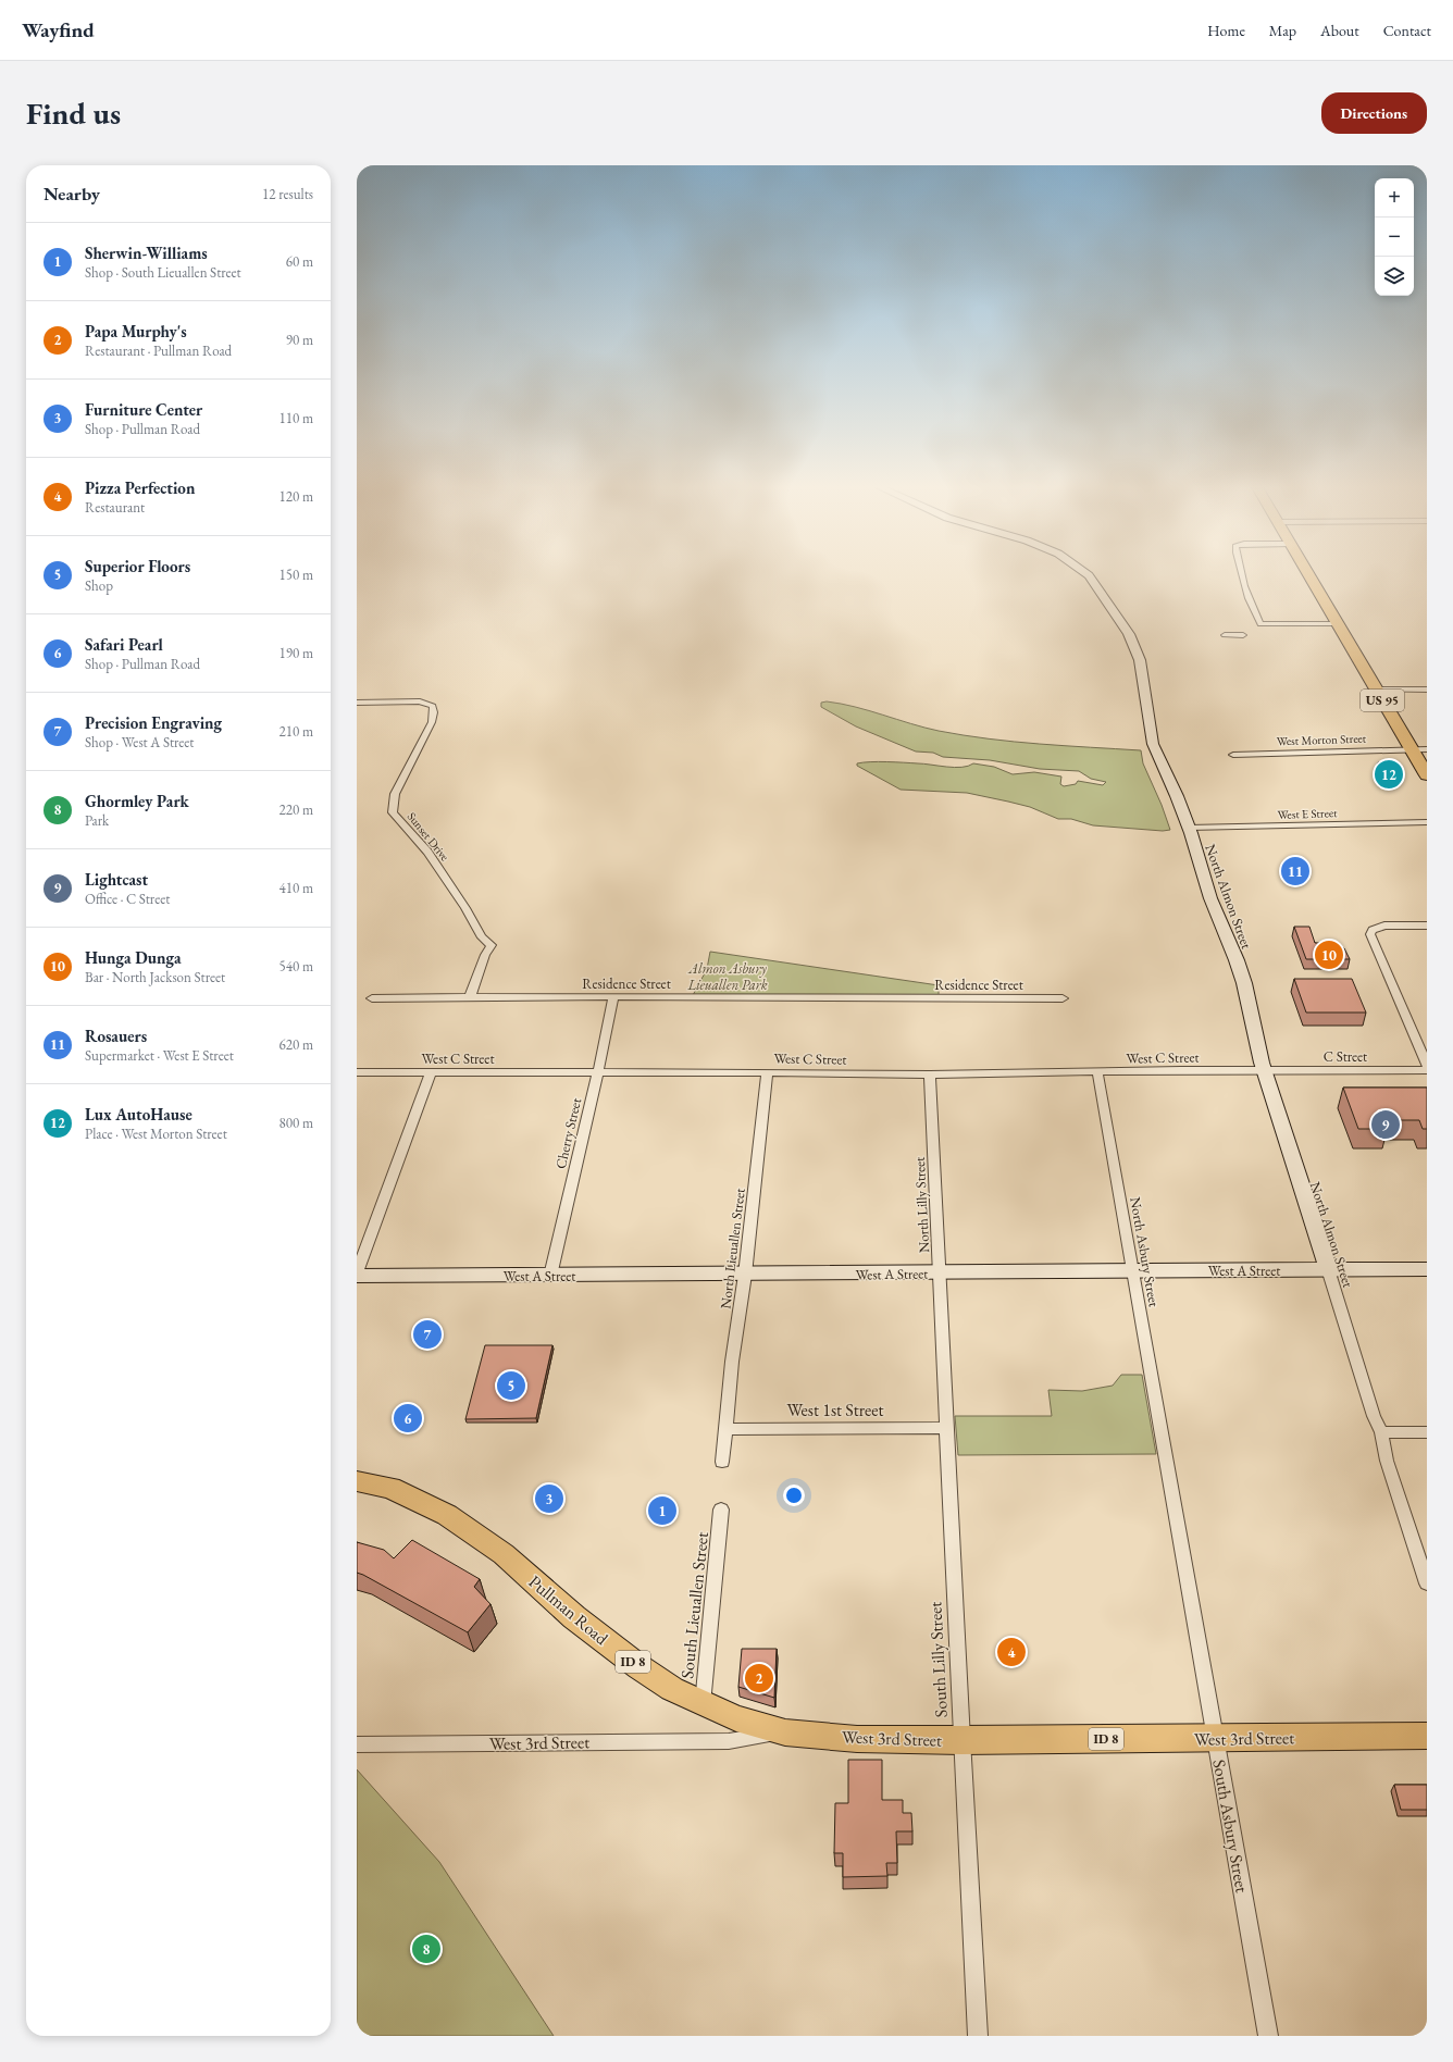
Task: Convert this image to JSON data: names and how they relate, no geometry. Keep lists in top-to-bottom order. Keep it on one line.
{"streets":{"highway":["US 95"],"main road":["Pullman Road","ID 8","West 3rd Street"],"street":["West Morton Street","West E Street","Sunset Drive","North Almon Street","Residence Street","C Street","West C Street","Cherry Street","North Lilly Street","North Lieuallen Street","North Asbury Street","West A Street","West 1st Street","South Lieuallen Street","South Lilly Street","South Asbury Street"]},"crossings":[["US 95","West Morton Street"],["West E Street","North Almon Street"],["Sunset Drive","Residence Street"],["North Almon Street","C Street"],["North Almon Street","West C Street"],["North Almon Street","West A Street"],["Residence Street","Cherry Street"],["C Street","West C Street"],["West C Street","Cherry Street"],["West C Street","North Lilly Street"],["West C Street","North Lieuallen Street"],["West C Street","North Asbury Street"],["Cherry Street","West A Street"],["North Lilly Street","West A Street"],["North Lilly Street","West 1st Street"],["North Lilly Street","South Lilly Street"],["North Lieuallen Street","West A Street"],["North Lieuallen Street","West 1st Street"],["North Asbury Street","West A Street"],["North Asbury Street","South Asbury Street"],["West 1st Street","South Lilly Street"],["South Lieuallen Street","Pullman Road"],["Pullman Road","West 3rd Street"],["South Lilly Street","West 3rd Street"],["West 3rd Street","South Asbury Street"]],"parks":["Almon Asbury Lieuallen Park"],"page":{"header":"Wayfind","nav":["Home","Map","About","Contact"],"buttons":"Directions","title":"Find us","heading":["Nearby","12 results"],"map_buttons":["+","−"],"list":[{"mark":"1","name":"Sherwin-Williams","note":"Shop · South Lieuallen Street","value":"60 m"},{"mark":"2","name":"Papa Murphy's","note":"Restaurant · Pullman Road","value":"90 m"},{"mark":"3","name":"Furniture Center","note":"Shop · Pullman Road","value":"110 m"},{"mark":"4","name":"Pizza Perfection","note":"Restaurant","value":"120 m"},{"mark":"5","name":"Superior Floors","note":"Shop","value":"150 m"},{"mark":"6","name":"Safari Pearl","note":"Shop · Pullman Road","value":"190 m"},{"mark":"7","name":"Precision Engraving","note":"Shop · West A Street","value":"210 m"},{"mark":"8","name":"Ghormley Park","note":"Park","value":"220 m"},{"mark":"9","name":"Lightcast","note":"Office · C Street","value":"410 m"},{"mark":"10","name":"Hunga Dunga","note":"Bar · North Jackson Street","value":"540 m"},{"mark":"11","name":"Rosauers","note":"Supermarket · West E Street","value":"620 m"},{"mark":"12","name":"Lux AutoHause","note":"Place · West Morton Street","value":"800 m"}],"pins":["12","11","10","9","7","5","6","3","1","4","2","8"]}}
